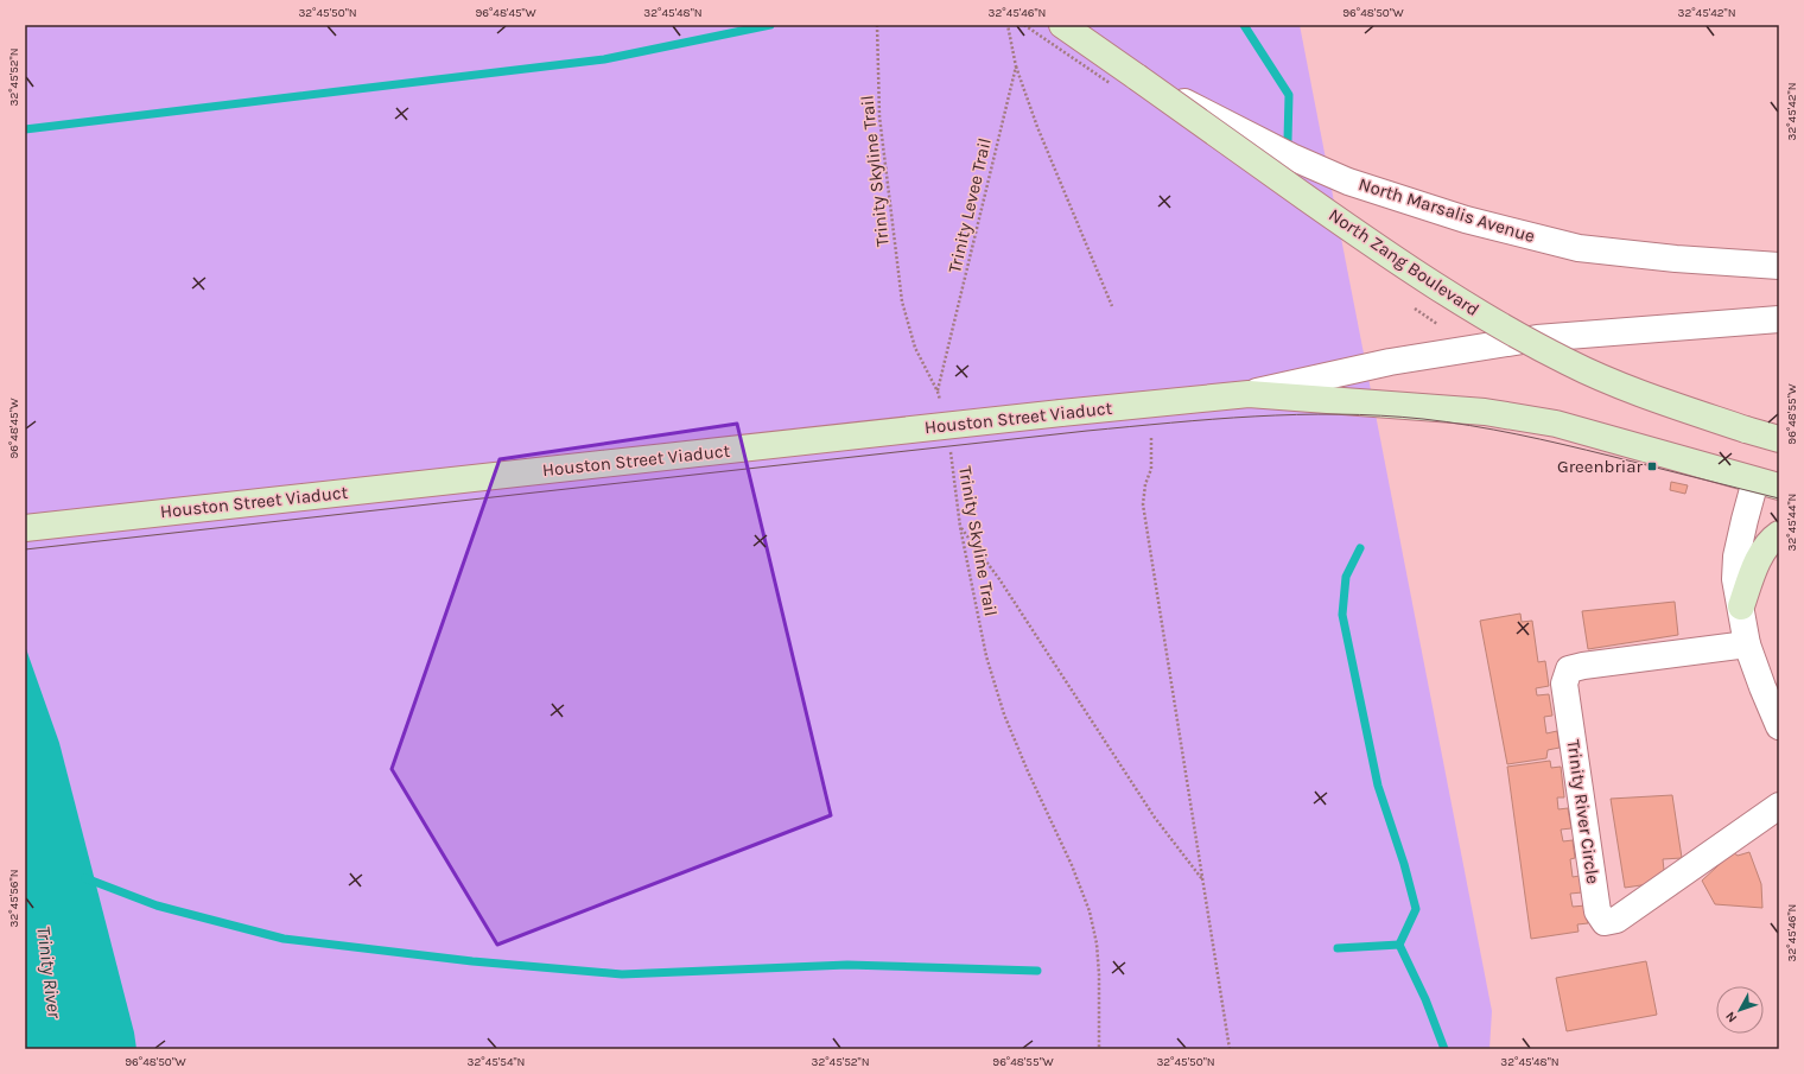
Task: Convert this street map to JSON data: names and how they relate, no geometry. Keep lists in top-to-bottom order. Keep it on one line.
{"streets":{"main road":["North Zang Boulevard","Houston Street Viaduct"],"street":["North Marsalis Avenue","Trinity River Circle"],"path":["Trinity Skyline Trail","Trinity Levee Trail"]},"crossings":[["Trinity Skyline Trail","Trinity Levee Trail"],["North Marsalis Avenue","North Zang Boulevard"]],"water":["Trinity River"],"places":{"transit":["Greenbriar"]},"north":"bottom left","coordinates":["32°45'50\"N","96°48'45\"W","32°45'48\"N","32°45'46\"N","96°48'50\"W","32°45'42\"N","32°45'52\"N","96°48'55\"W","32°45'44\"N","32°45'56\"N","32°45'54\"N"]}
